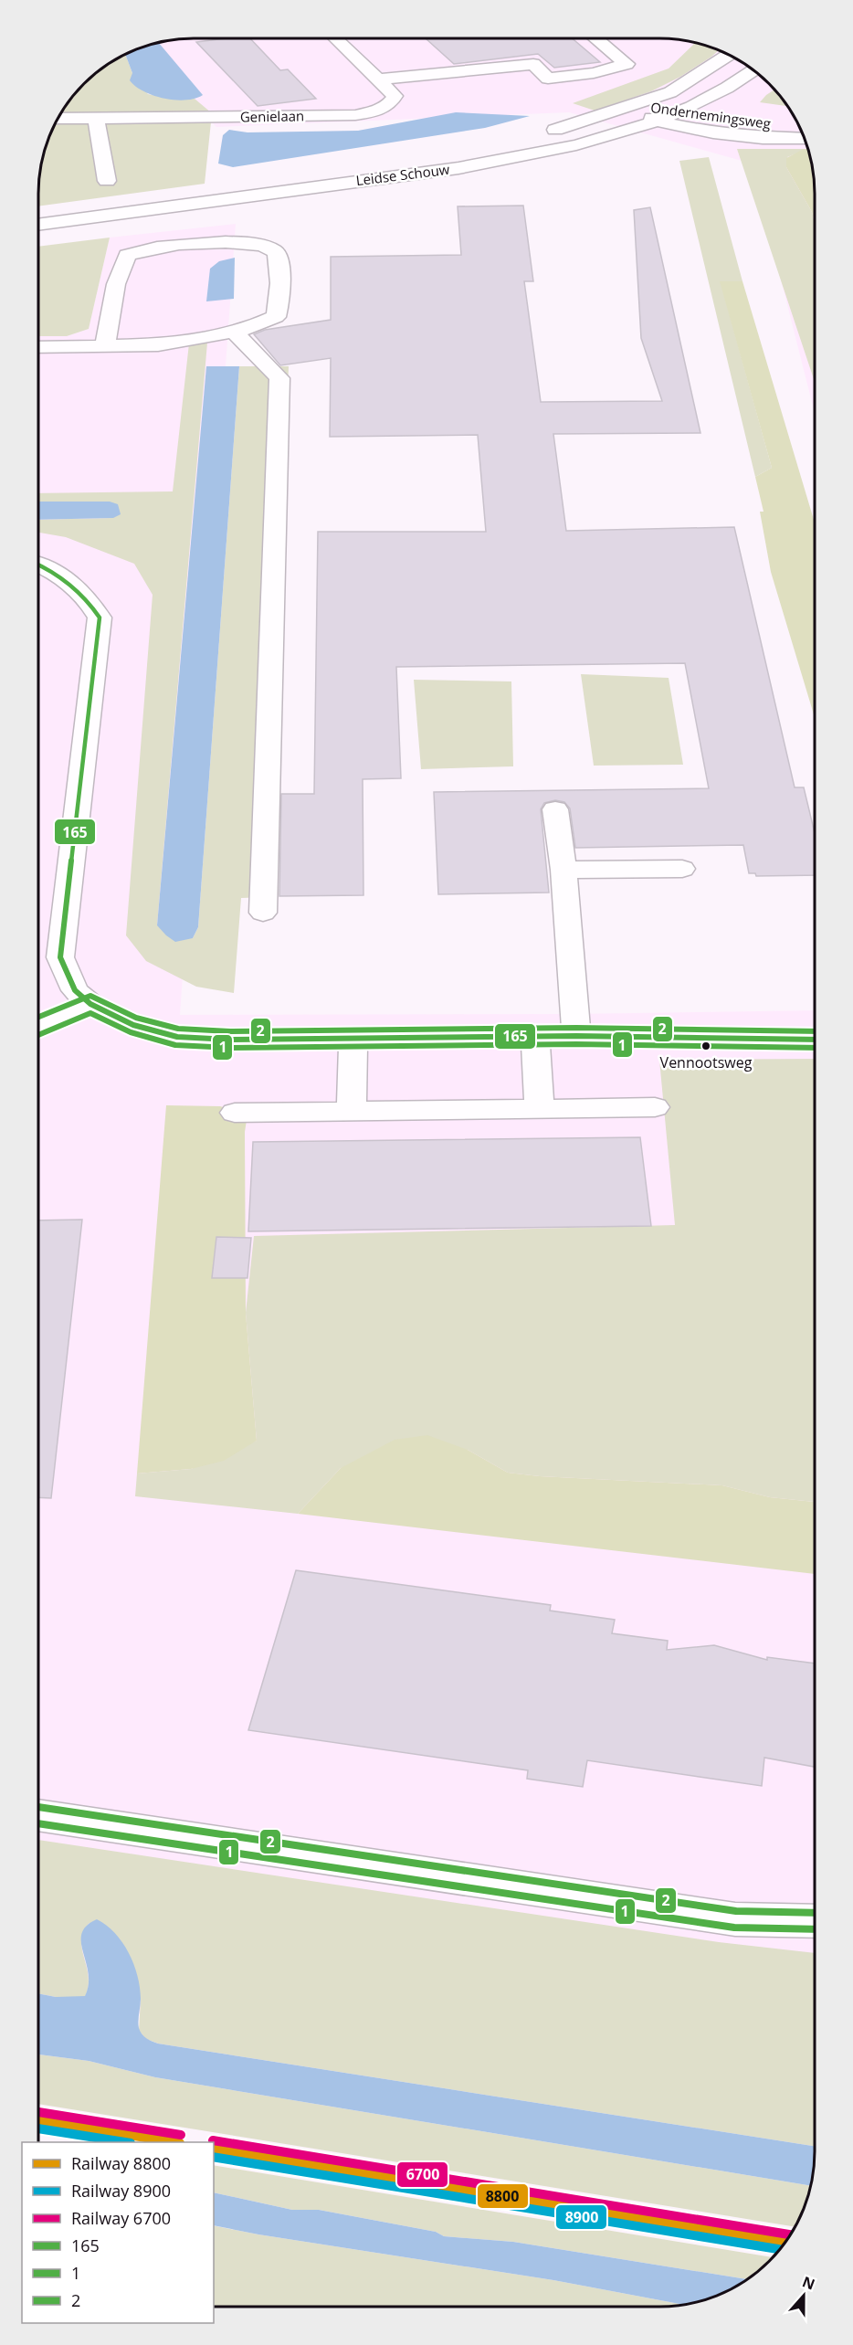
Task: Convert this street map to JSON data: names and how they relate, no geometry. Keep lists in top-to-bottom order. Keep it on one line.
{"streets":{"street":["Ondernemingsweg","Genielaan","Leidse Schouw"]},"crossings":[["Ondernemingsweg","Leidse Schouw"]],"places":["Vennootsweg"],"lines":["transit line 165","transit line 2","transit line 1","rail line 6700","rail line 8800","rail line 8900"],"legend":["Railway 8800","Railway 8900","Railway 6700","165","1","2"],"north":"top"}
